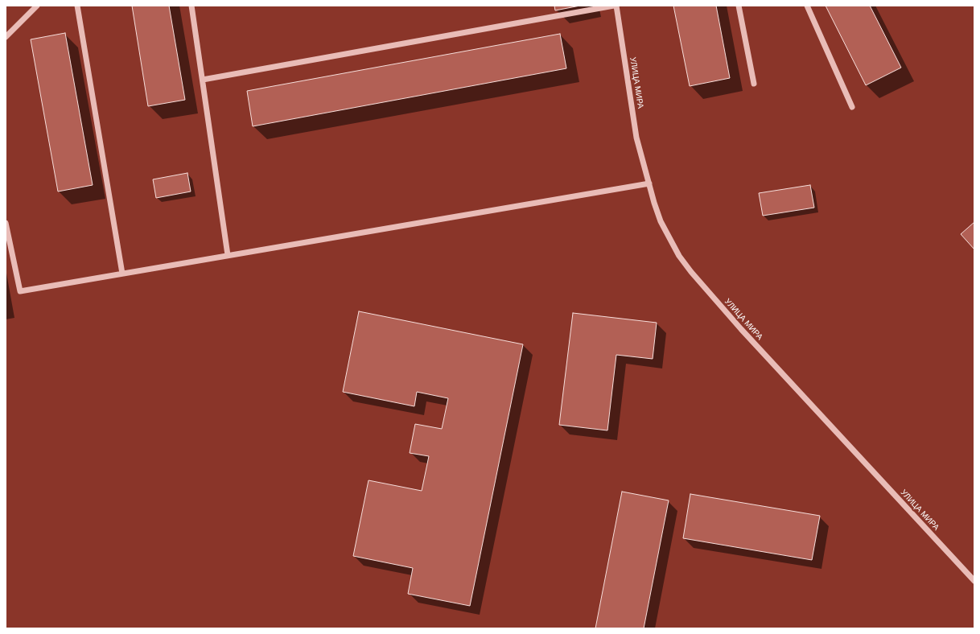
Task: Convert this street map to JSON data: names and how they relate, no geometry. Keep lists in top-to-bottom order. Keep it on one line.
{"streets":{"street":["УЛИЦА МИРА"]}}
